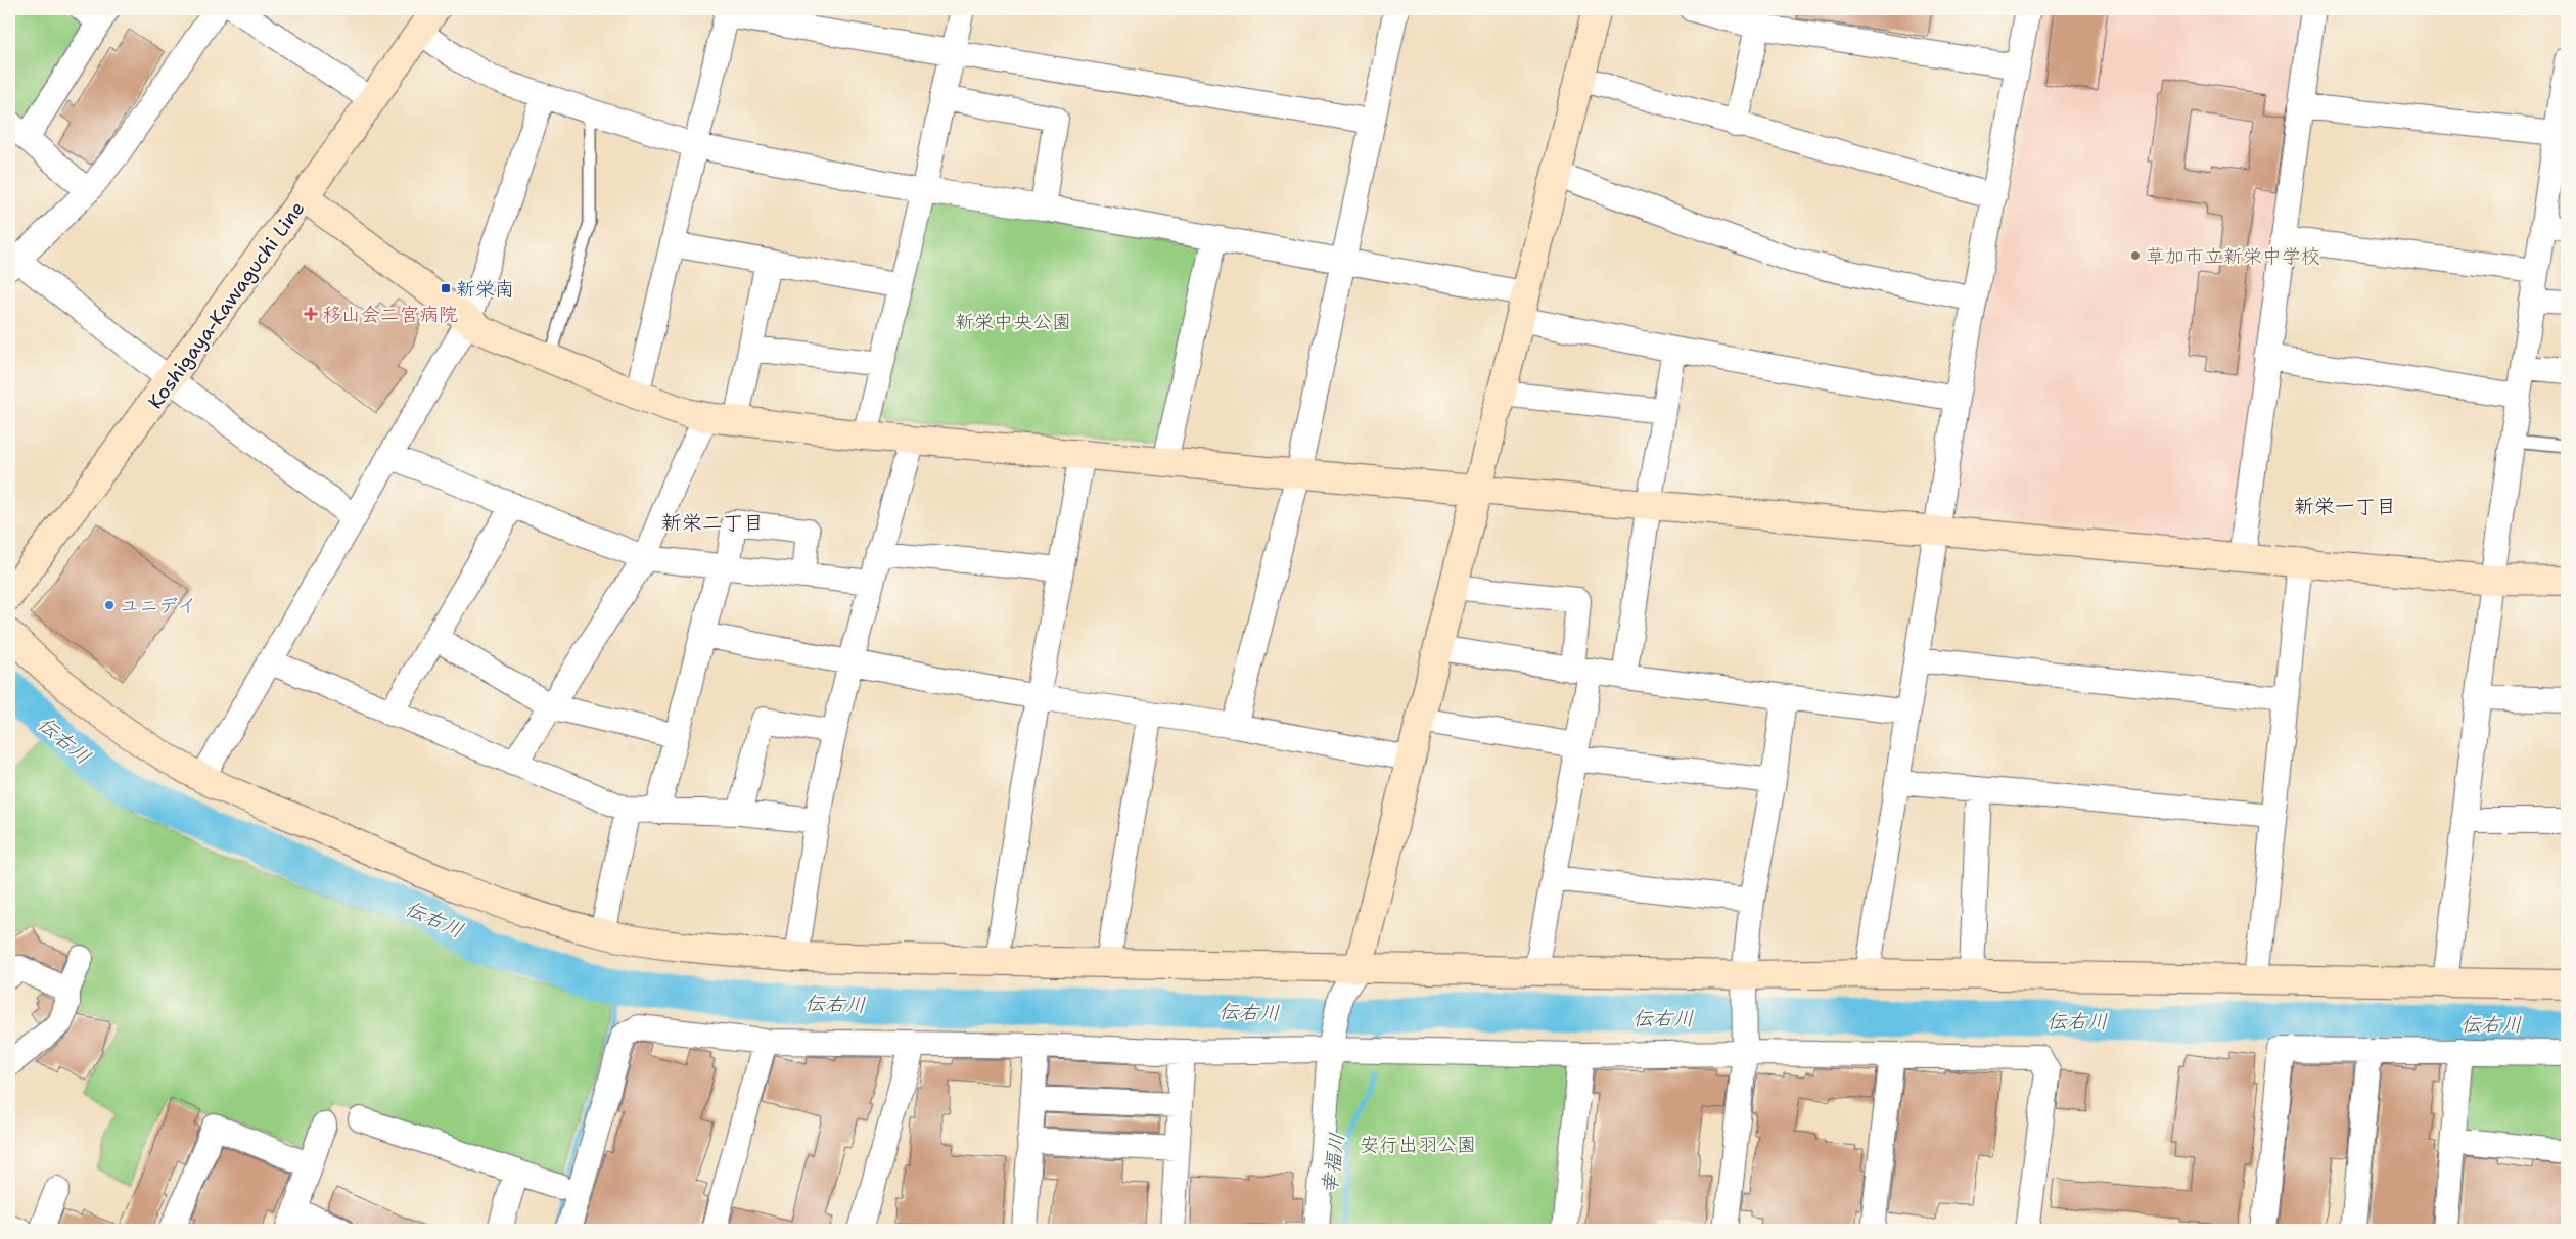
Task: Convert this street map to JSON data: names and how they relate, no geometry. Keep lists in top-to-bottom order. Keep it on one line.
{"streets":{"street":["Koshigaya-Kawaguchi Line"]},"districts":["新栄一丁目","新栄二丁目"],"water":["伝右川","幸福川"],"parks":["新栄中央公園","安行出羽公園"],"places":{"other":["草加市立新栄中学校","ユニデイ"],"transit":["新栄南"],"health":["移山会二宮病院"]}}
